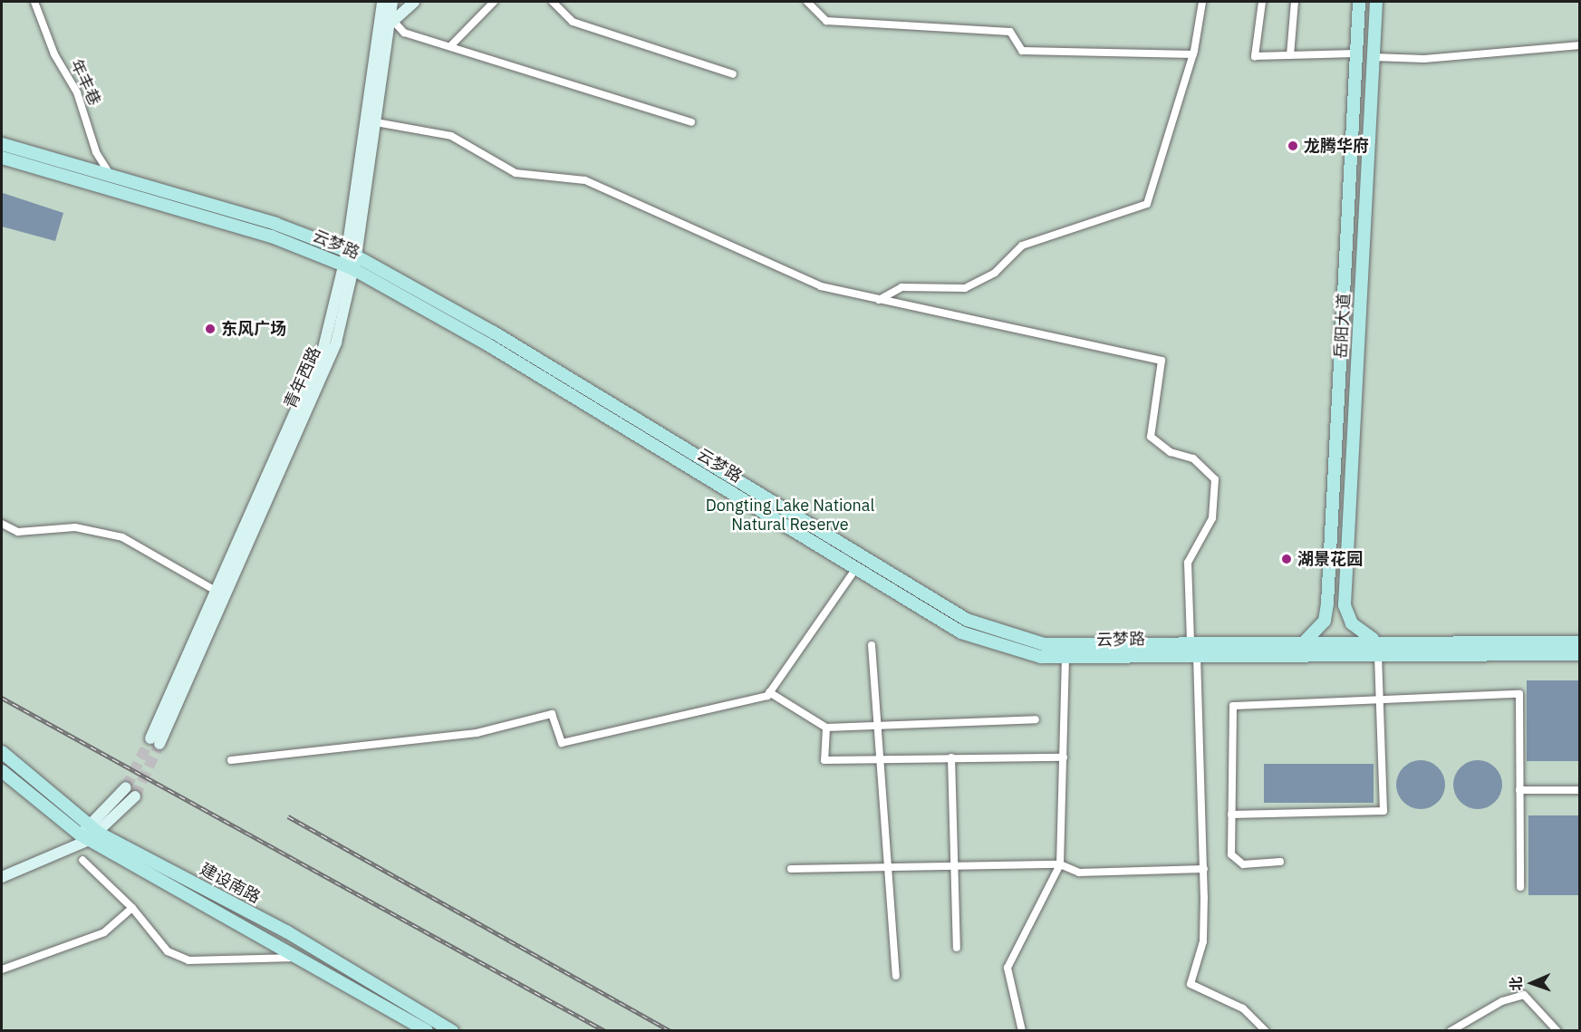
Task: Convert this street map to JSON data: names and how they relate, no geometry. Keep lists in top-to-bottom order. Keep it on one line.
{"streets":{"main road":["云梦路","岳阳大道","青年西路","建设南路"],"street":["年丰巷"]},"crossings":[["云梦路","青年西路"]],"parks":["Dongting Lake National Natural Reserve"],"places":["龙腾华府","东风广场","湖景花园"],"north":"left"}
